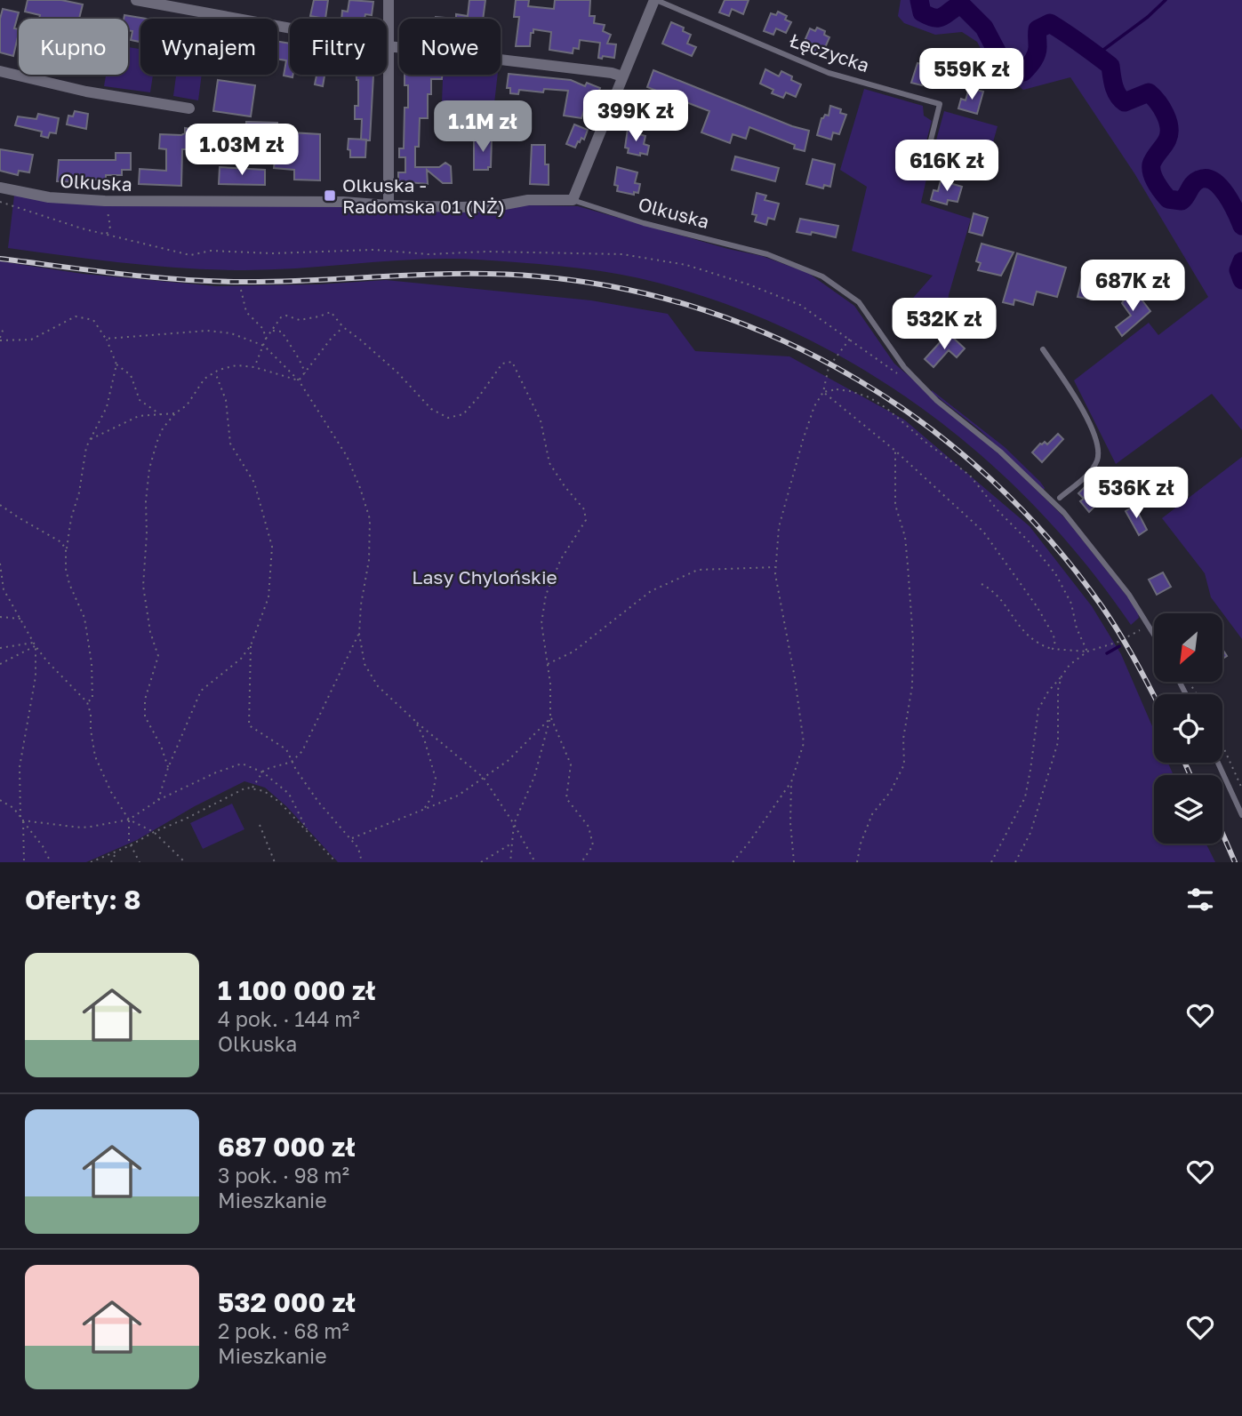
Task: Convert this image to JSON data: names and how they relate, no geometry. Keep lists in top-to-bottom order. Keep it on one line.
{"streets":{"street":["Łęczycka","Olkuska"]},"crossings":[["Łęczycka","Olkuska"]],"parks":["Lasy Chylońskie"],"places":{"transit":["Olkuska - Radomska 01 (NŻ)"]},"north":"bottom left","page":{"chip":["Kupno","Wynajem","Filtry","Nowe"],"price":["559K zł","399K zł","1.1M zł","1.03M zł","616K zł","687K zł","532K zł","536K zł"],"heading":"Oferty: 8","list":[{"name":"1 100 000 zł","note":"4 pok. · 144 m² · Olkuska"},{"name":"687 000 zł","note":"3 pok. · 98 m² · Mieszkanie"},{"name":"532 000 zł","note":"2 pok. · 68 m² · Mieszkanie"}]}}
